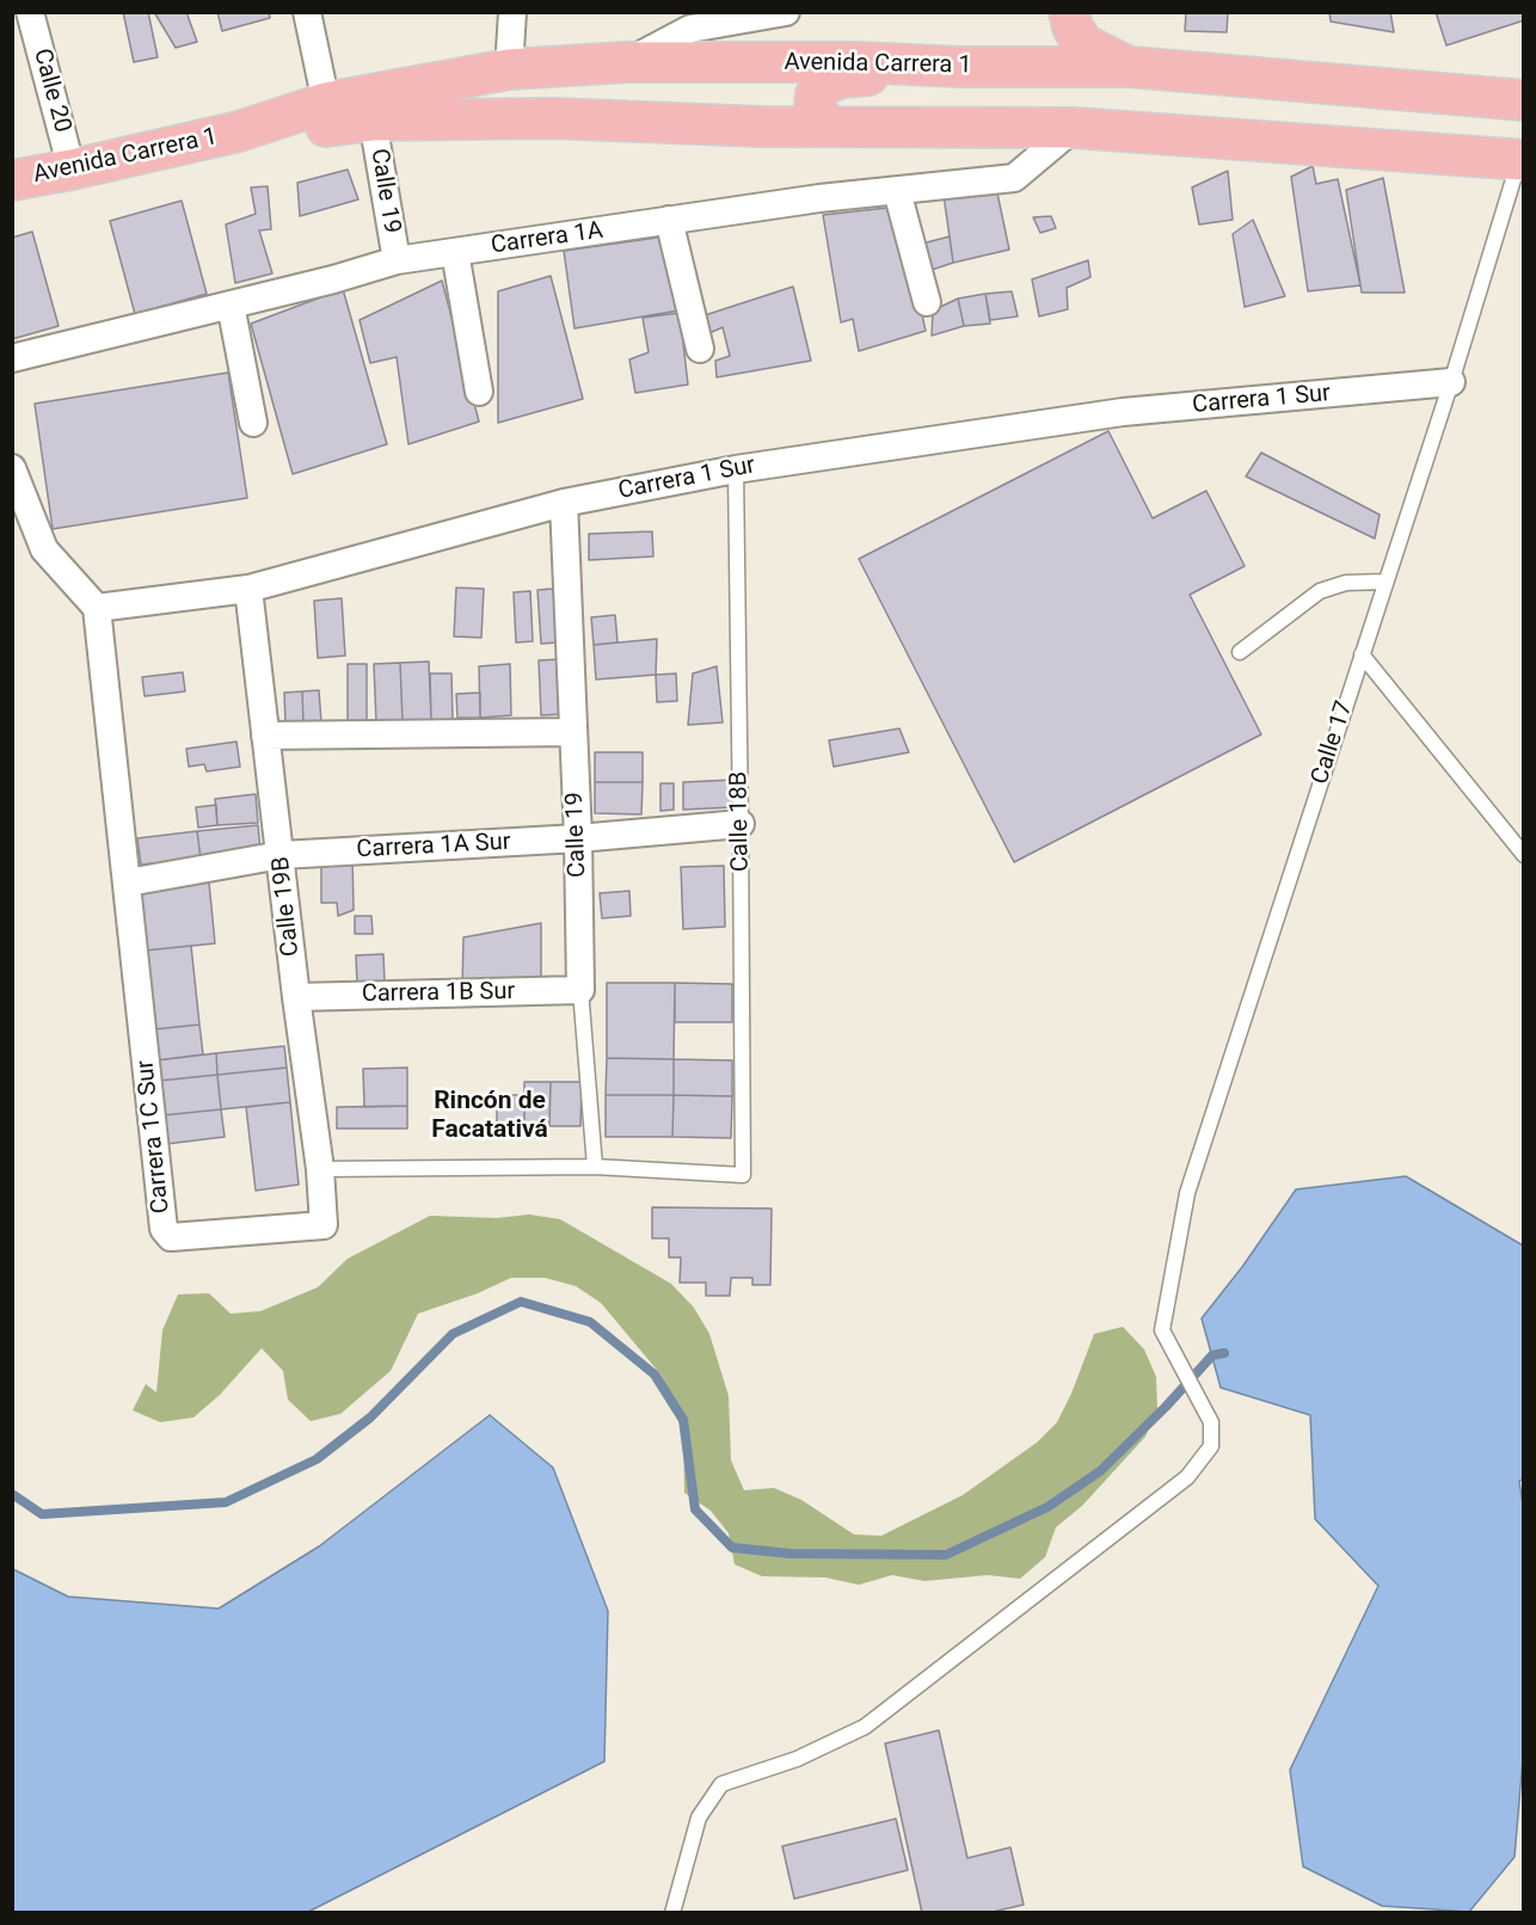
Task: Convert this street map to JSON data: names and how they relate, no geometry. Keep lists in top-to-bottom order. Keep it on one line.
{"streets":{"main road":["Avenida Carrera 1"],"street":["Calle 20","Calle 19","Carrera 1A","Carrera 1 Sur","Carrera 1A Sur","Calle 19B","Carrera 1B Sur","Carrera 1C Sur"],"lane":["Calle 17","Calle 18B"]},"crossings":[["Avenida Carrera 1","Calle 20"],["Avenida Carrera 1","Calle 19"],["Avenida Carrera 1","Carrera 1A"],["Avenida Carrera 1","Calle 17"],["Calle 19","Carrera 1A"],["Calle 19","Carrera 1 Sur"],["Calle 19","Calle 18B"],["Calle 19","Carrera 1A Sur"],["Calle 19","Carrera 1B Sur"],["Carrera 1 Sur","Calle 17"],["Carrera 1 Sur","Calle 18B"],["Carrera 1 Sur","Calle 19B"],["Calle 18B","Carrera 1A Sur"],["Carrera 1A Sur","Calle 19B"],["Carrera 1A Sur","Carrera 1C Sur"],["Calle 19B","Carrera 1B Sur"],["Calle 19B","Carrera 1C Sur"]],"districts":["Rincón de Facatativá"]}
